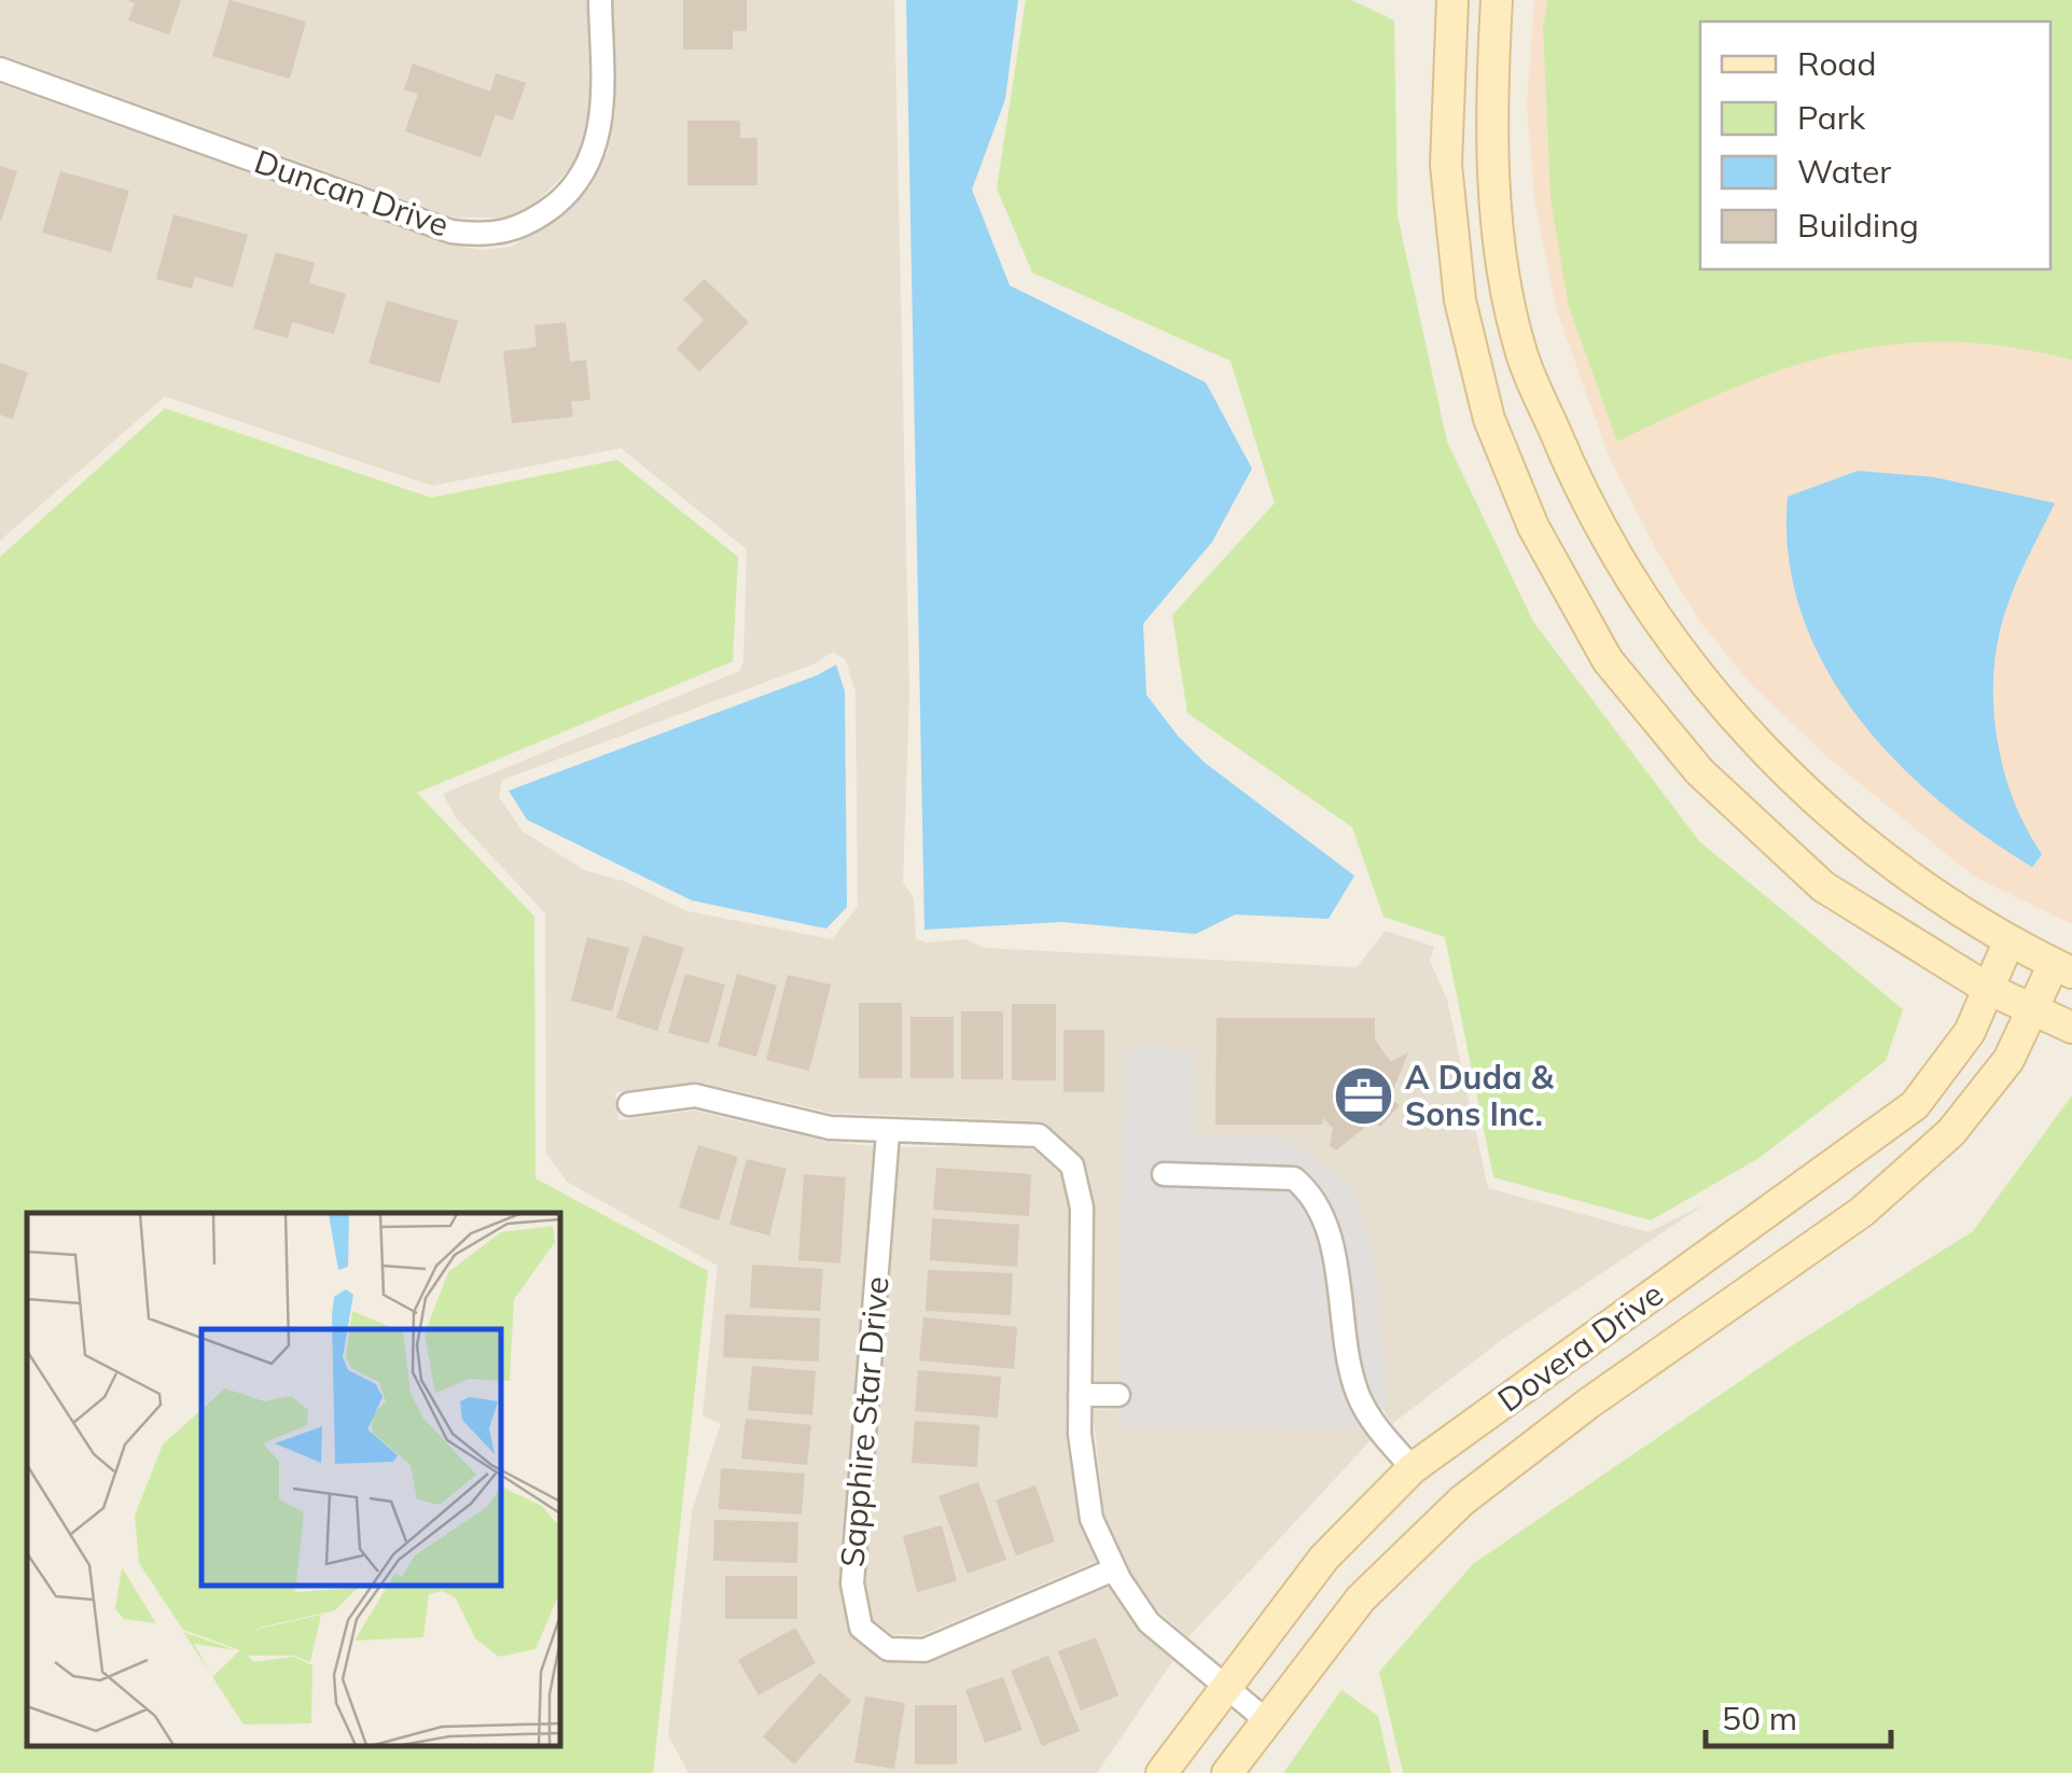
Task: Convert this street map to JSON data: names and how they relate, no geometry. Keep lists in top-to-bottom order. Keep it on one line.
{"streets":{"street":["Duncan Drive","Dovera Drive","Sapphire Star Drive"]},"places":{"office":["A Duda & Sons Inc."]},"legend":["Road","Park","Water","Building"],"scale_bar":"50 m"}
